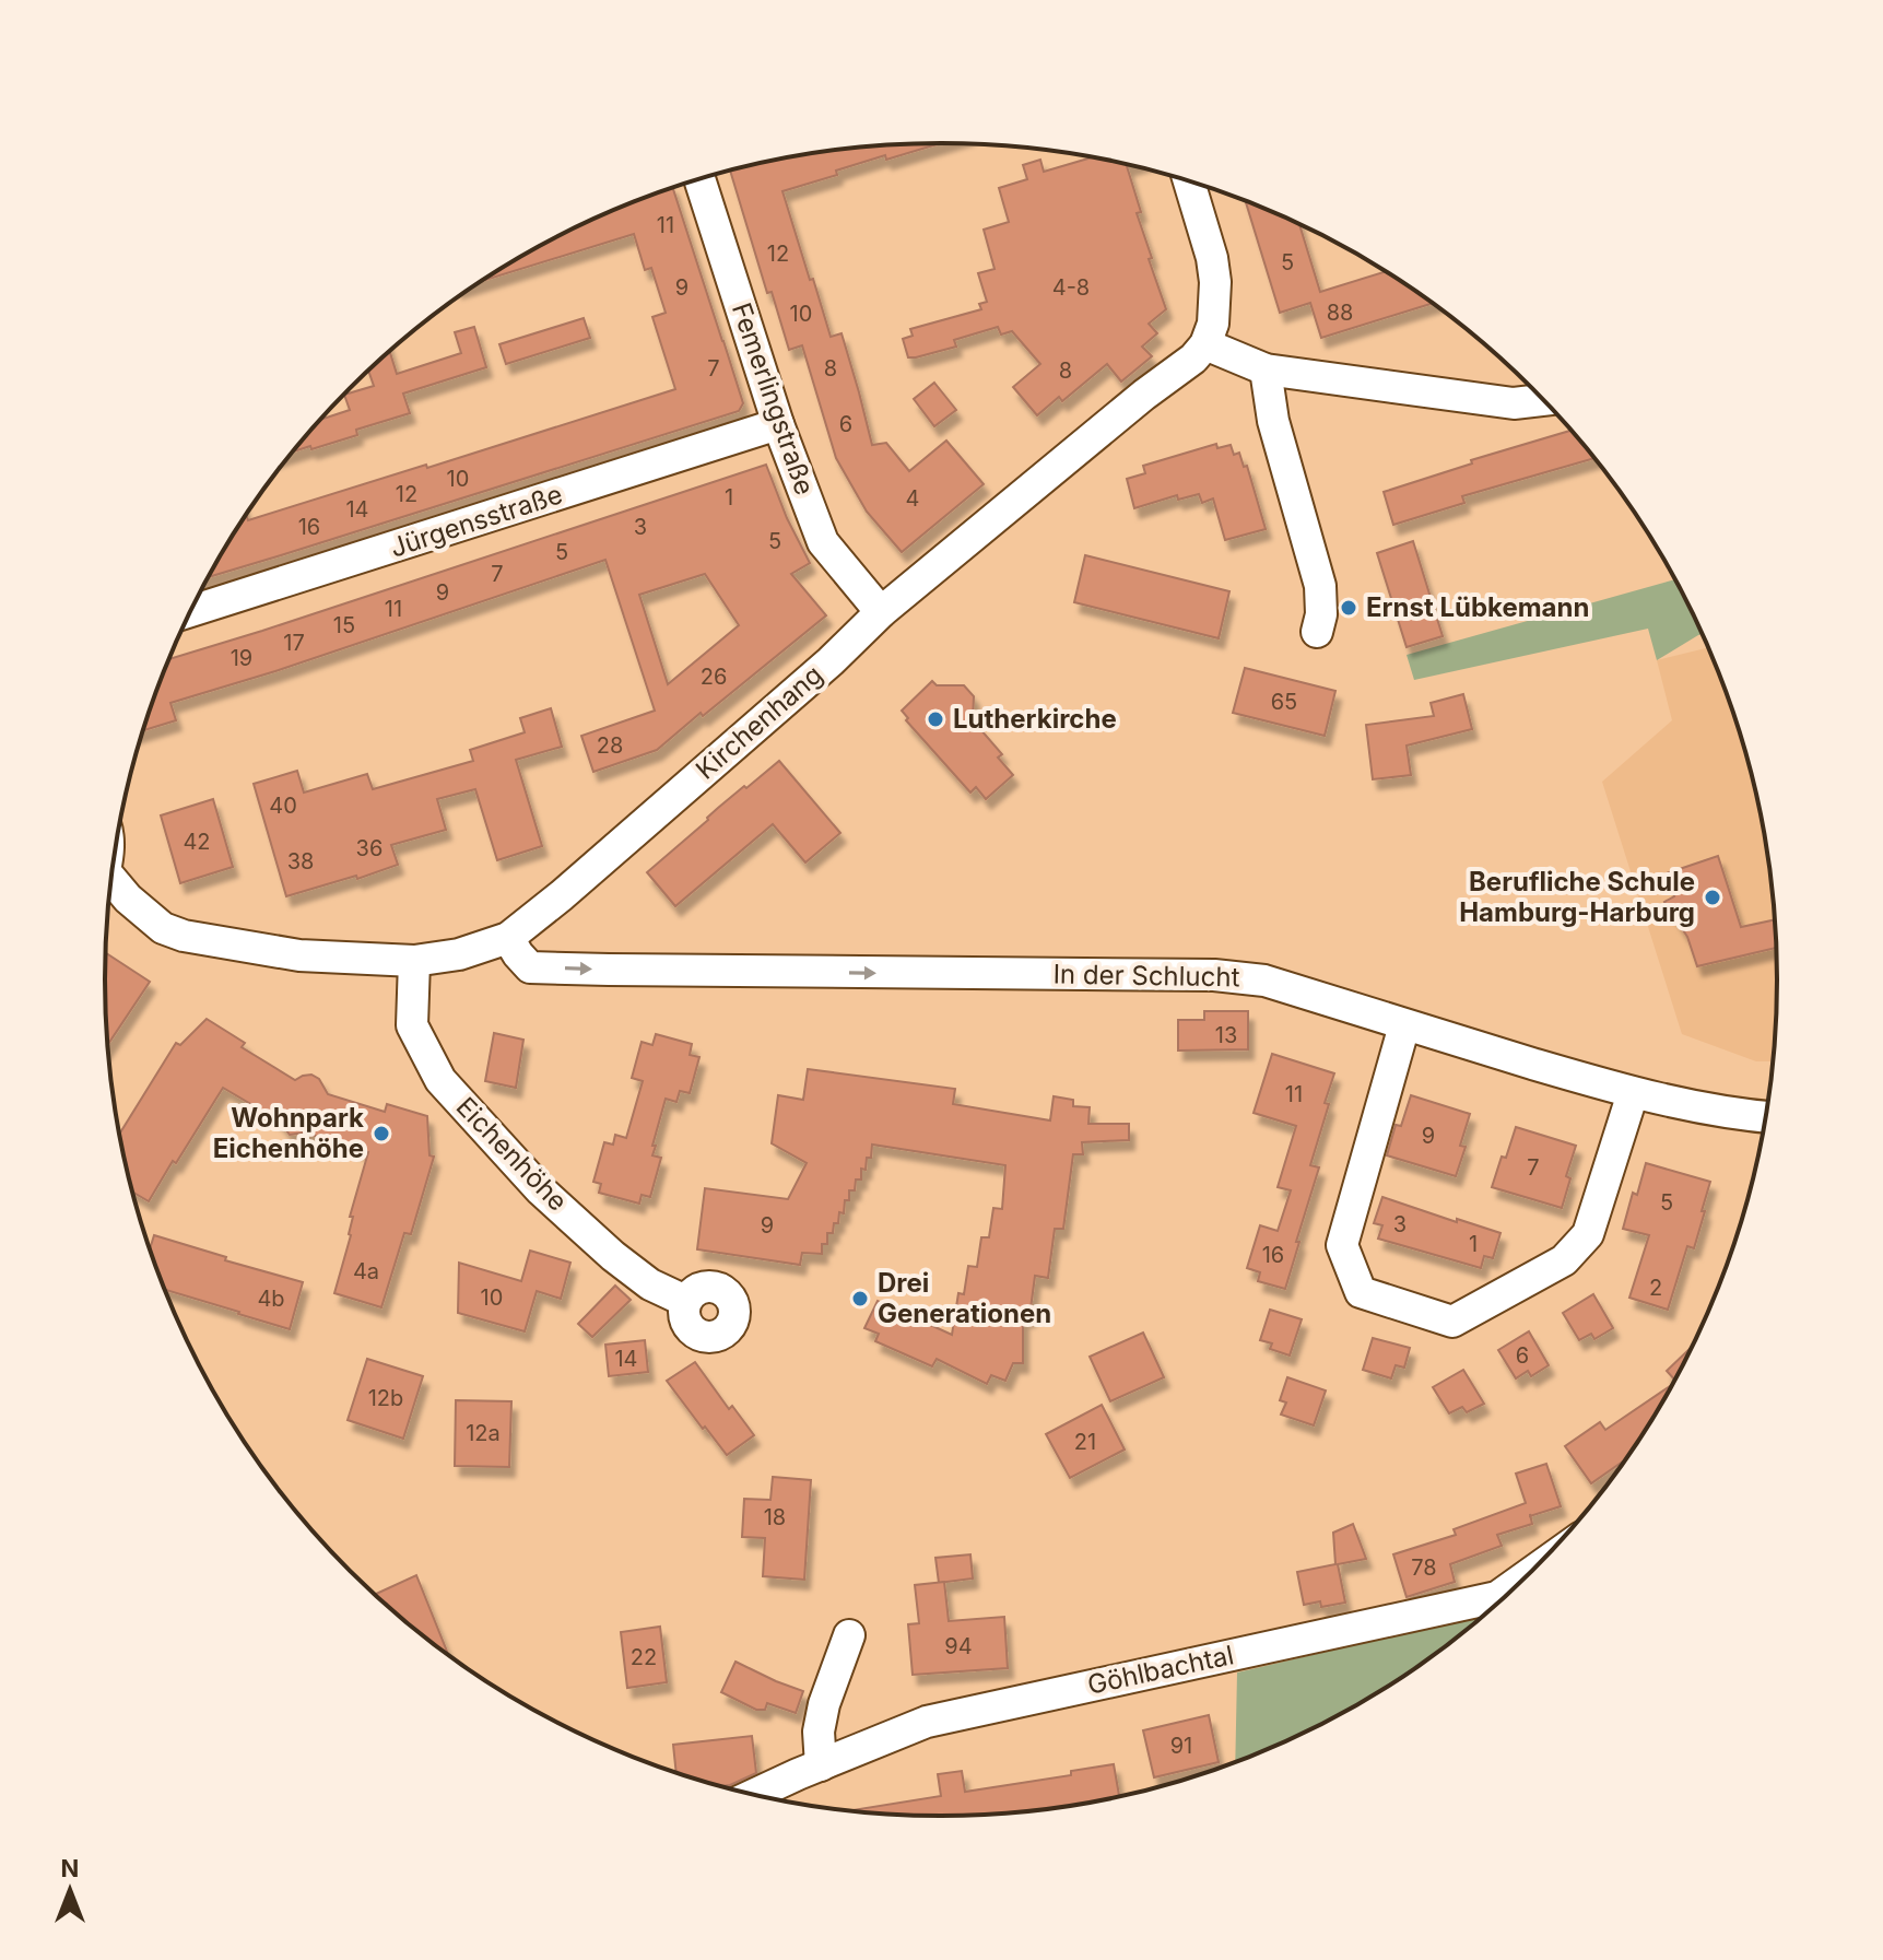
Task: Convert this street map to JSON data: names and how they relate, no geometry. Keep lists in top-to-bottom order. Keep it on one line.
{"streets":{"street":["Femerlingstraße","Jürgensstraße","Kirchenhang","In der Schlucht","Eichenhöhe","Göhlbachtal"]},"crossings":[["Femerlingstraße","Jürgensstraße"],["Femerlingstraße","Kirchenhang"],["Kirchenhang","In der Schlucht"],["Kirchenhang","Eichenhöhe"]],"one_way":["In der Schlucht"],"places":["Ernst Lübkemann","Lutherkirche","Berufliche Schule Hamburg-Harburg","Wohnpark Eichenhöhe","Drei Generationen"],"house_numbers":["11","12","5","9","4-8","88","10","7","8","8","6","10","12","1","4","14","16","3","5","5","7","9","11","15","17","19","26","65","28","40","42","36","38","13","11","9","7","5","3","9","1","16","4a","2","10","4b","6","14","12b","12a","21","18","78","94","22","91"],"north":"top"}
